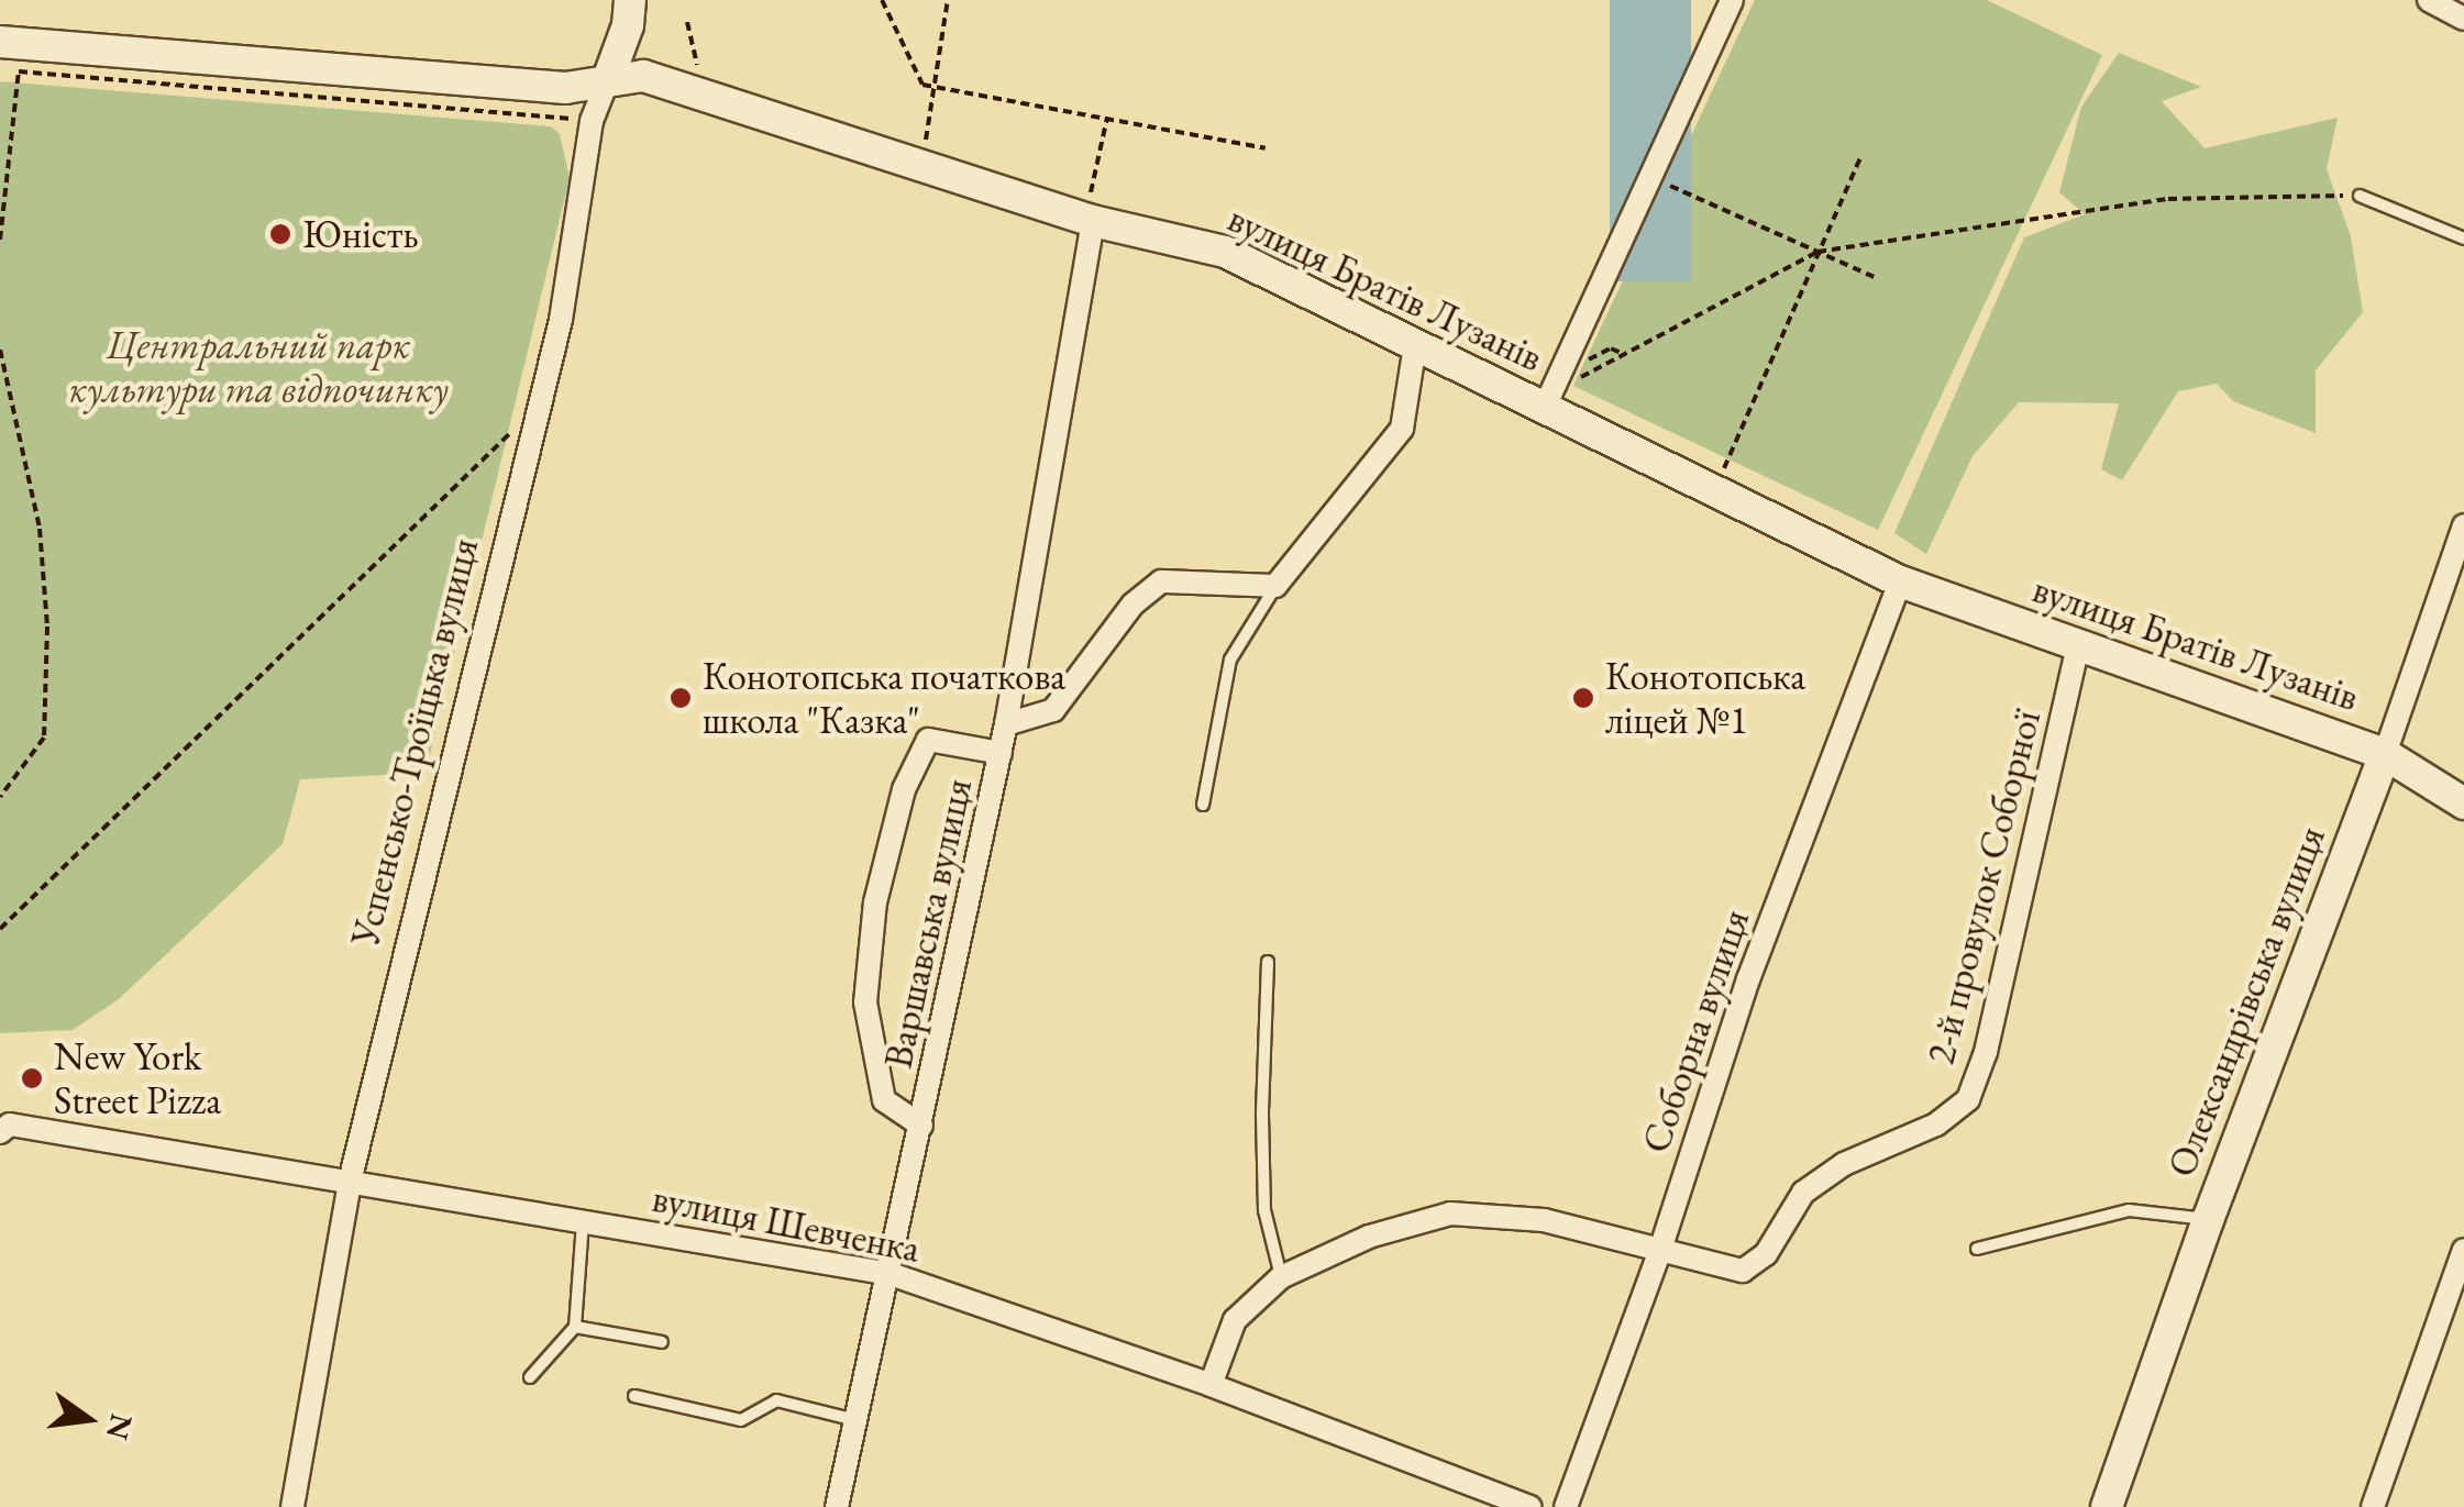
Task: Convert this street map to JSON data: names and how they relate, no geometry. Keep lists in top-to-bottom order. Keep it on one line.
{"streets":{"main road":["вулиця Братів Лузанів","Успенсько-Троїцька вулиця","Олександрівська вулиця"],"street":["2-й провулок Соборної","Варшавська вулиця","Соборна вулиця","вулиця Шевченка"]},"crossings":[["вулиця Братів Лузанів","Успенсько-Троїцька вулиця"],["вулиця Братів Лузанів","2-й провулок Соборної"],["вулиця Братів Лузанів","Варшавська вулиця"],["вулиця Братів Лузанів","Олександрівська вулиця"],["вулиця Братів Лузанів","Соборна вулиця"],["Успенсько-Троїцька вулиця","вулиця Шевченка"],["2-й провулок Соборної","Соборна вулиця"],["Варшавська вулиця","вулиця Шевченка"]],"parks":["Центральний парк культури та відпочинку"],"places":["Юність","Конотопська початкова школа \"Казка\"","Конотопська ліцей №1","New York Street Pizza"],"north":"right"}
